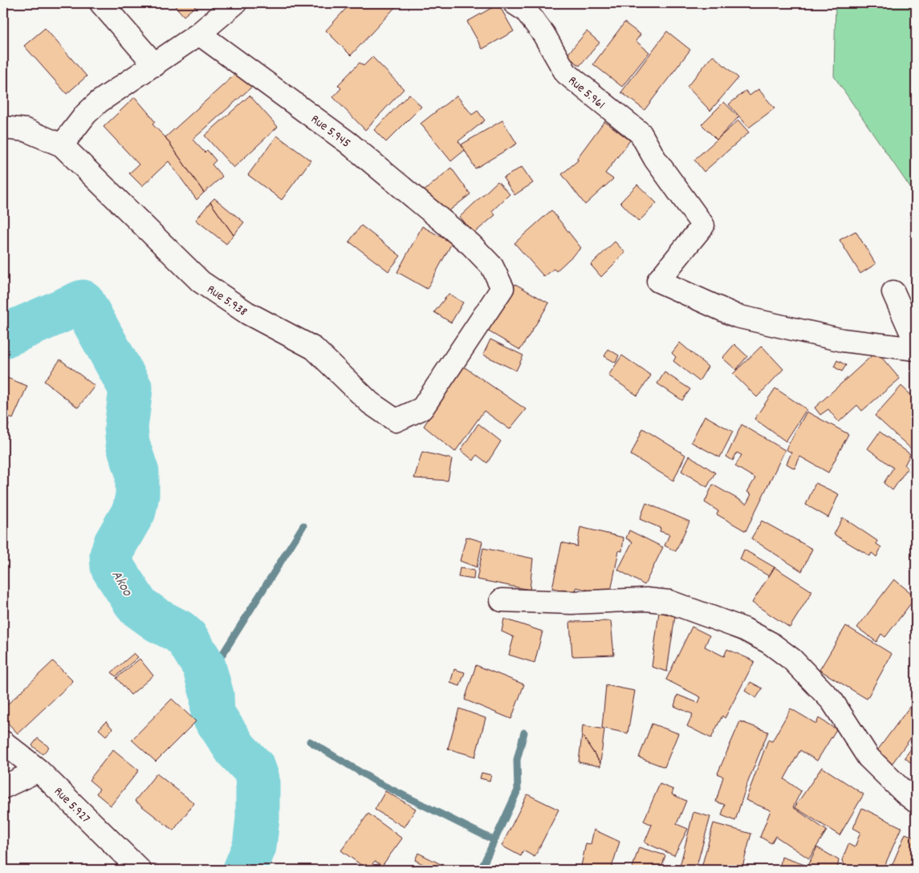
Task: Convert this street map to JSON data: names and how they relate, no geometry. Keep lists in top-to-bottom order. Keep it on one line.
{"streets":{"street":["Rue 5.961","Rue 5.945","Rue 5.938","Rue 5.927"]},"crossings":[["Rue 5.945","Rue 5.938"]],"water":["Akoo"]}
